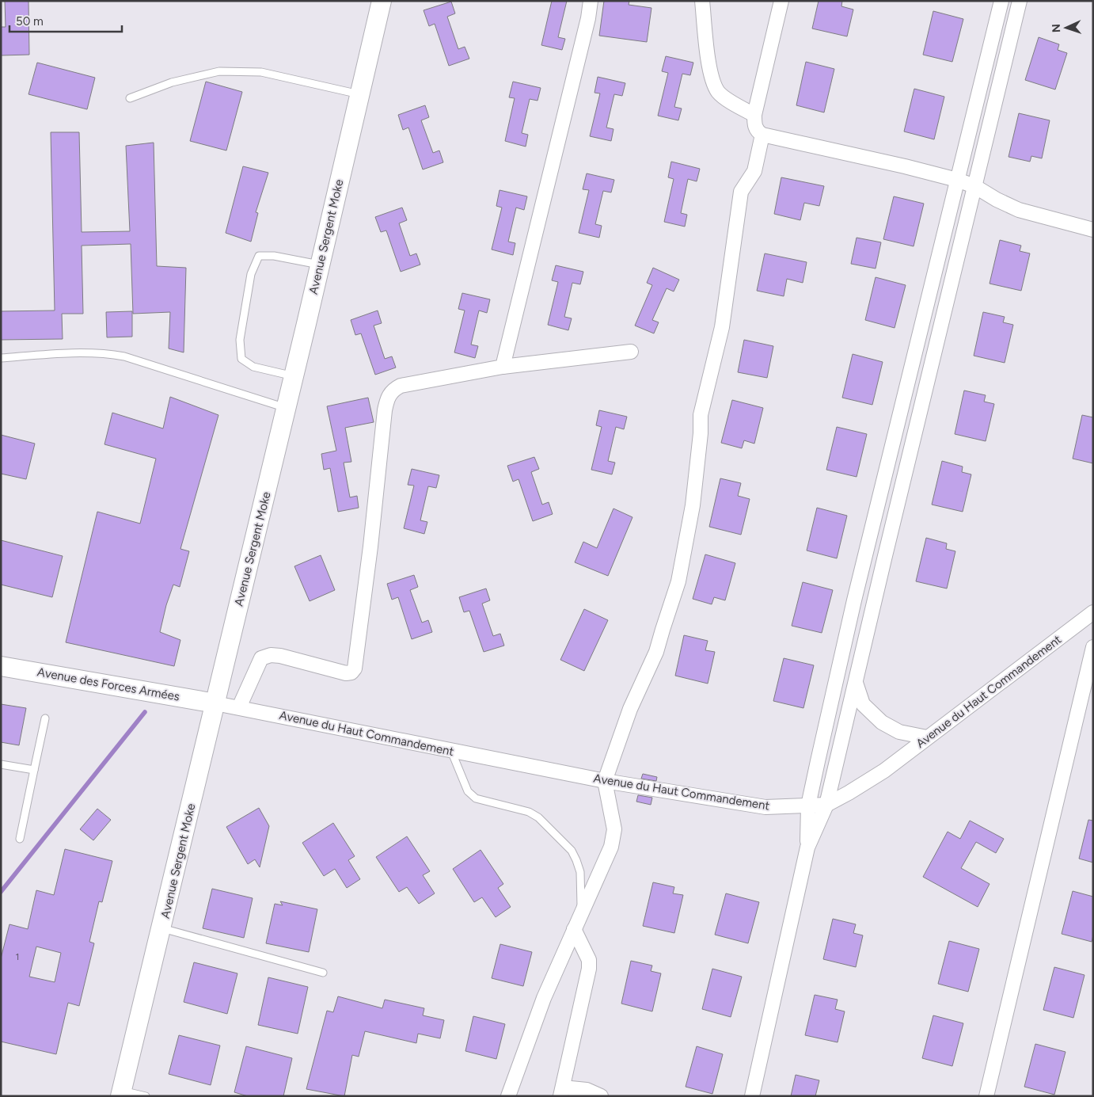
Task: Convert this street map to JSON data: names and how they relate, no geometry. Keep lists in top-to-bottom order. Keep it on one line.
{"streets":{"main road":["Avenue Sergent Moke","Avenue des Forces Armées"],"street":["Avenue du Haut Commandement"]},"crossings":[["Avenue Sergent Moke","Avenue des Forces Armées"],["Avenue Sergent Moke","Avenue du Haut Commandement"],["Avenue des Forces Armées","Avenue du Haut Commandement"]],"house_numbers":["1"],"scale_bar":"50 m","north":"left"}
